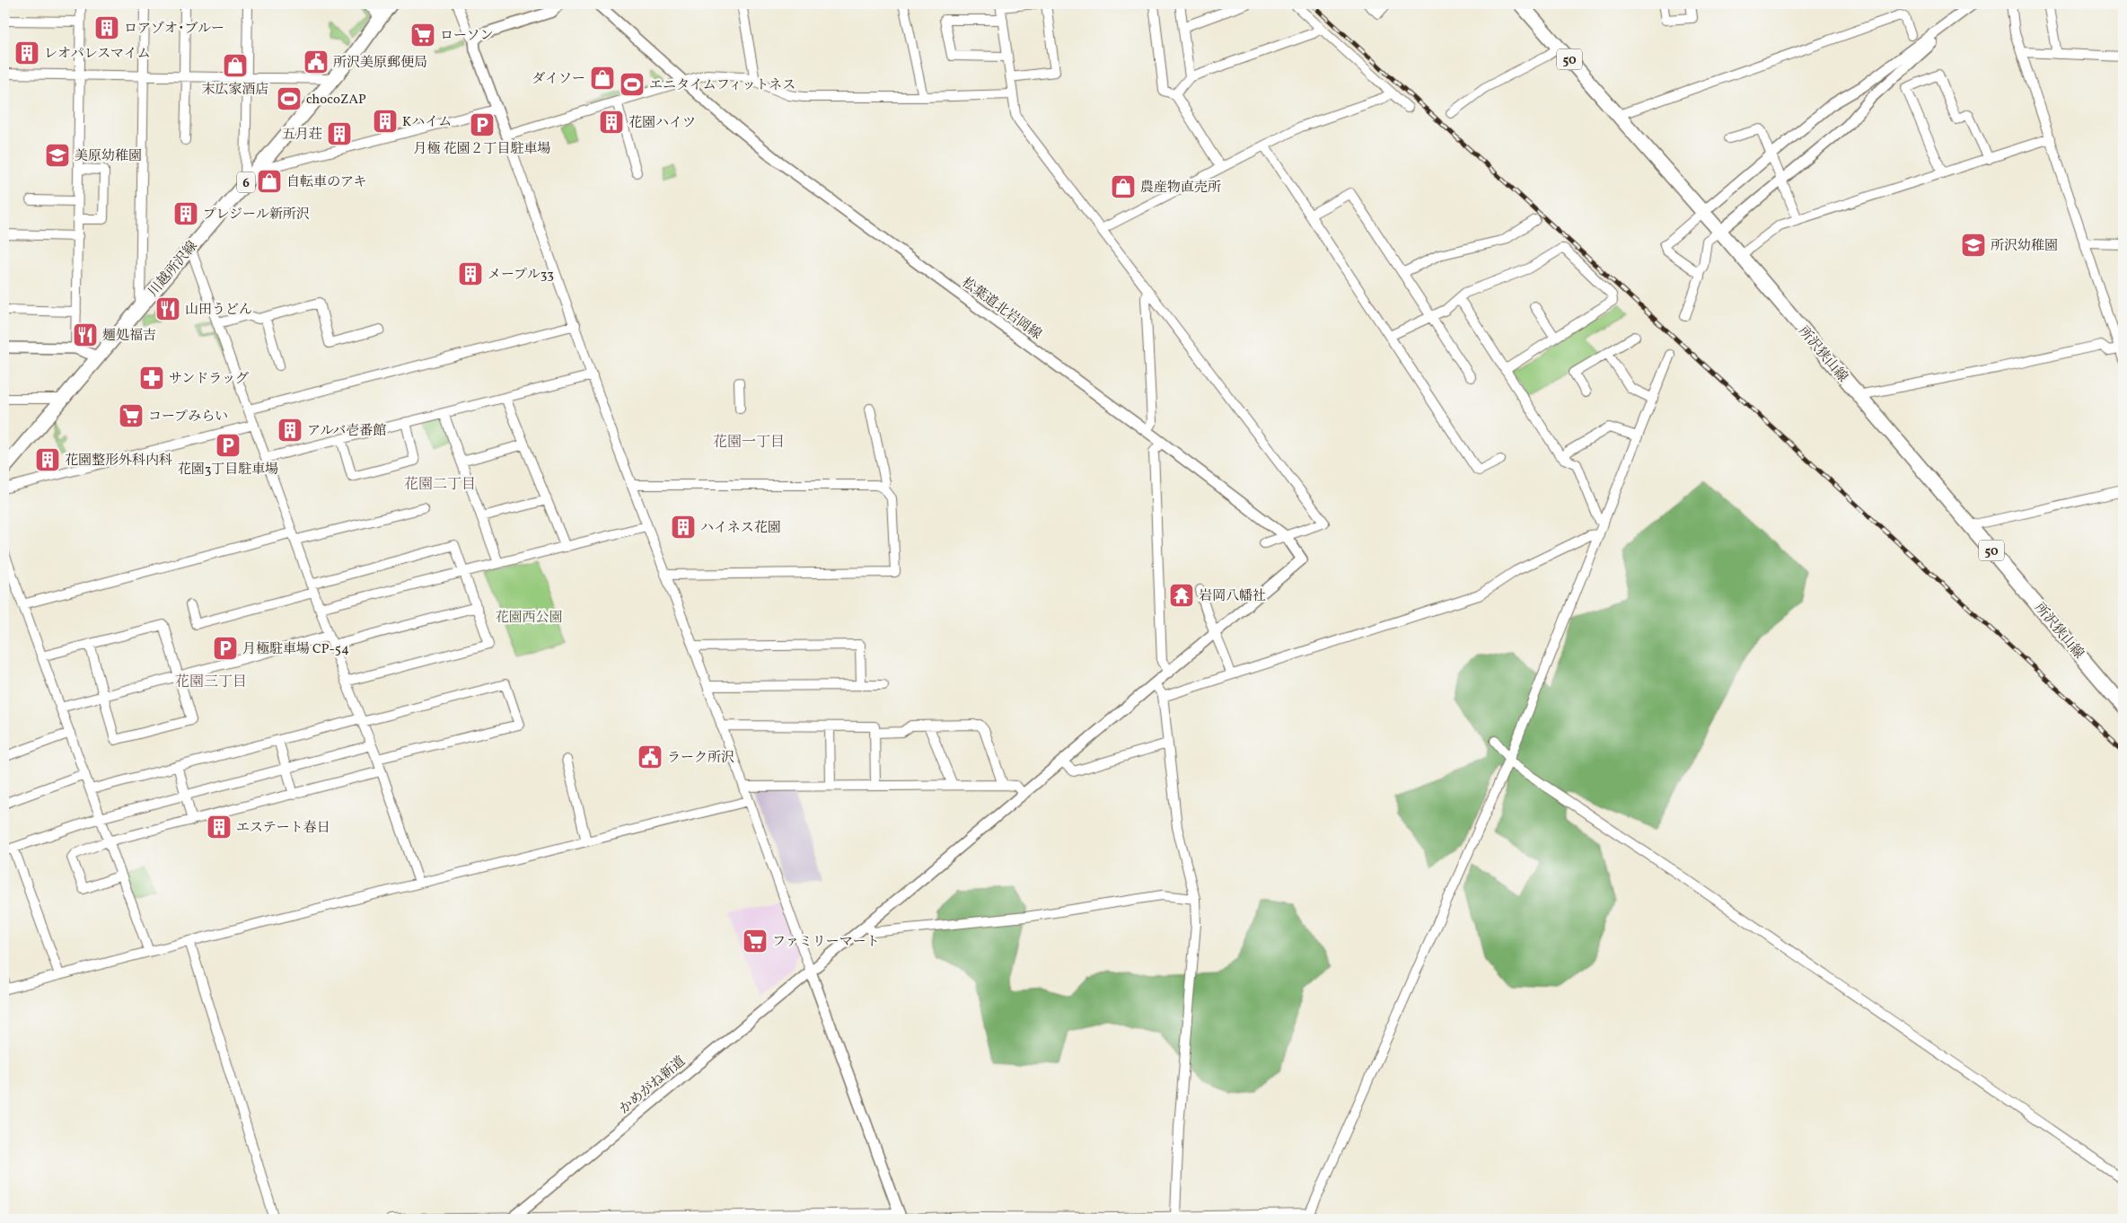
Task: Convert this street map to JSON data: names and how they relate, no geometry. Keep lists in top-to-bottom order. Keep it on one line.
{"streets":{"main road":["50","6","川越所沢線","所沢狭山線"],"street":["松葉道北岩岡線","かめがね新道"]},"crossings":[["松葉道北岩岡線","かめがね新道"]],"districts":["花園一丁目","花園二丁目","花園三丁目"],"parks":["花園西公園"],"places":{"building":["ロアゾオ･ブルー","レオパレスマイム","Kハイム","花園ハイツ","五月荘","プレジール新所沢","メープル33","アルバ壱番館","花園整形外科内科","ハイネス花園","エステート春日"],"supermarket":["ローソン","コープみらい","ファミリーマート"],"public building":["所沢美原郵便局","ラーク所沢"],"shop":["末広家酒店","ダイソー","自転車のアキ","農産物直売所"],"sports":["エニタイムフィットネス","chocoZAP"],"parking":["月極 花園２丁目駐車場","花園3丁目駐車場","月極駐車場 CP-54"],"school or university":["美原幼稚園","所沢幼稚園"],"restaurant":["山田うどん","麺処福吉"],"pharmacy":["サンドラッグ"],"temple":["岩岡八幡社"]}}
